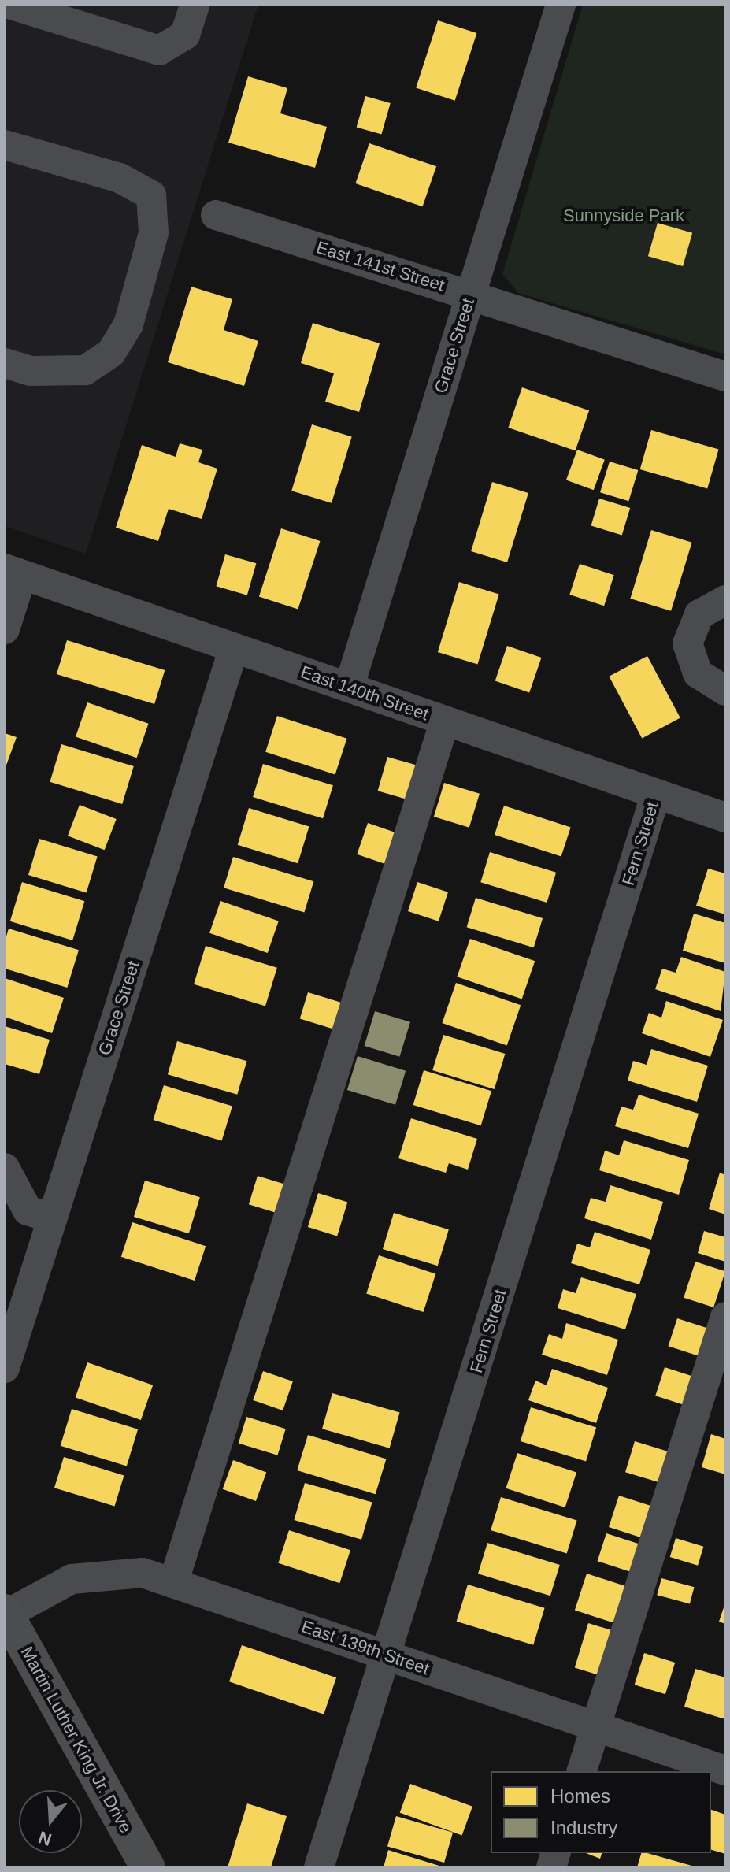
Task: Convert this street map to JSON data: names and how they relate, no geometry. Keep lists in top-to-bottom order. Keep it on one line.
{"streets":{"main road":["Martin Luther King Jr. Drive"],"street":["East 141st Street","Grace Street","East 140th Street","Fern Street","East 139th Street"]},"crossings":[["East 141st Street","Grace Street"],["Grace Street","East 140th Street"],["East 140th Street","Fern Street"],["Fern Street","East 139th Street"],["East 139th Street","Martin Luther King Jr. Drive"]],"parks":["Sunnyside Park"],"legend":["Homes","Industry"],"north":"bottom"}
